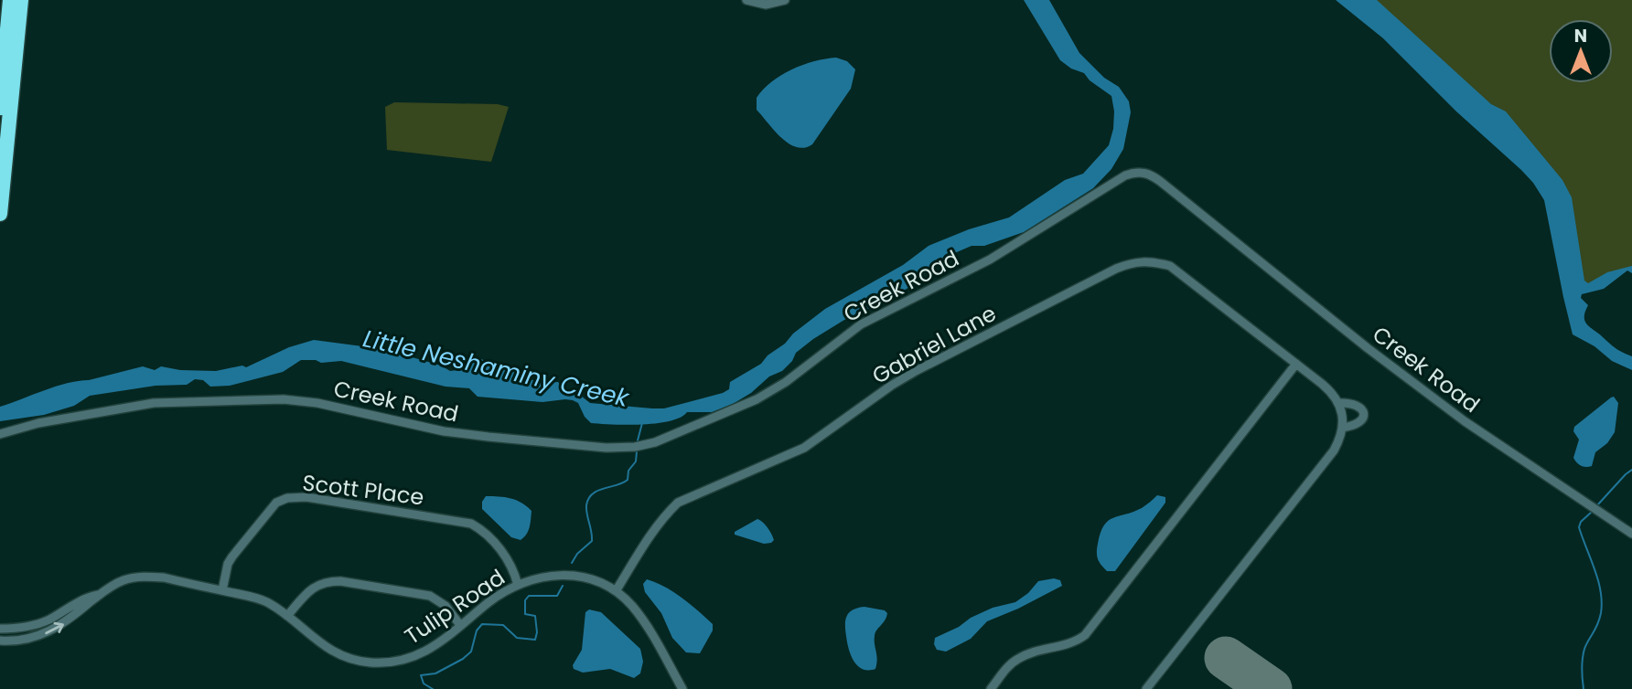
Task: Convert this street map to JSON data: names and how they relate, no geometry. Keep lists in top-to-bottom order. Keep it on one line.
{"streets":{"street":["Creek Road","Gabriel Lane","Scott Place","Tulip Road"]},"crossings":[["Gabriel Lane","Tulip Road"],["Scott Place","Tulip Road"]],"water":["Little Neshaminy Creek"],"north":"top"}
